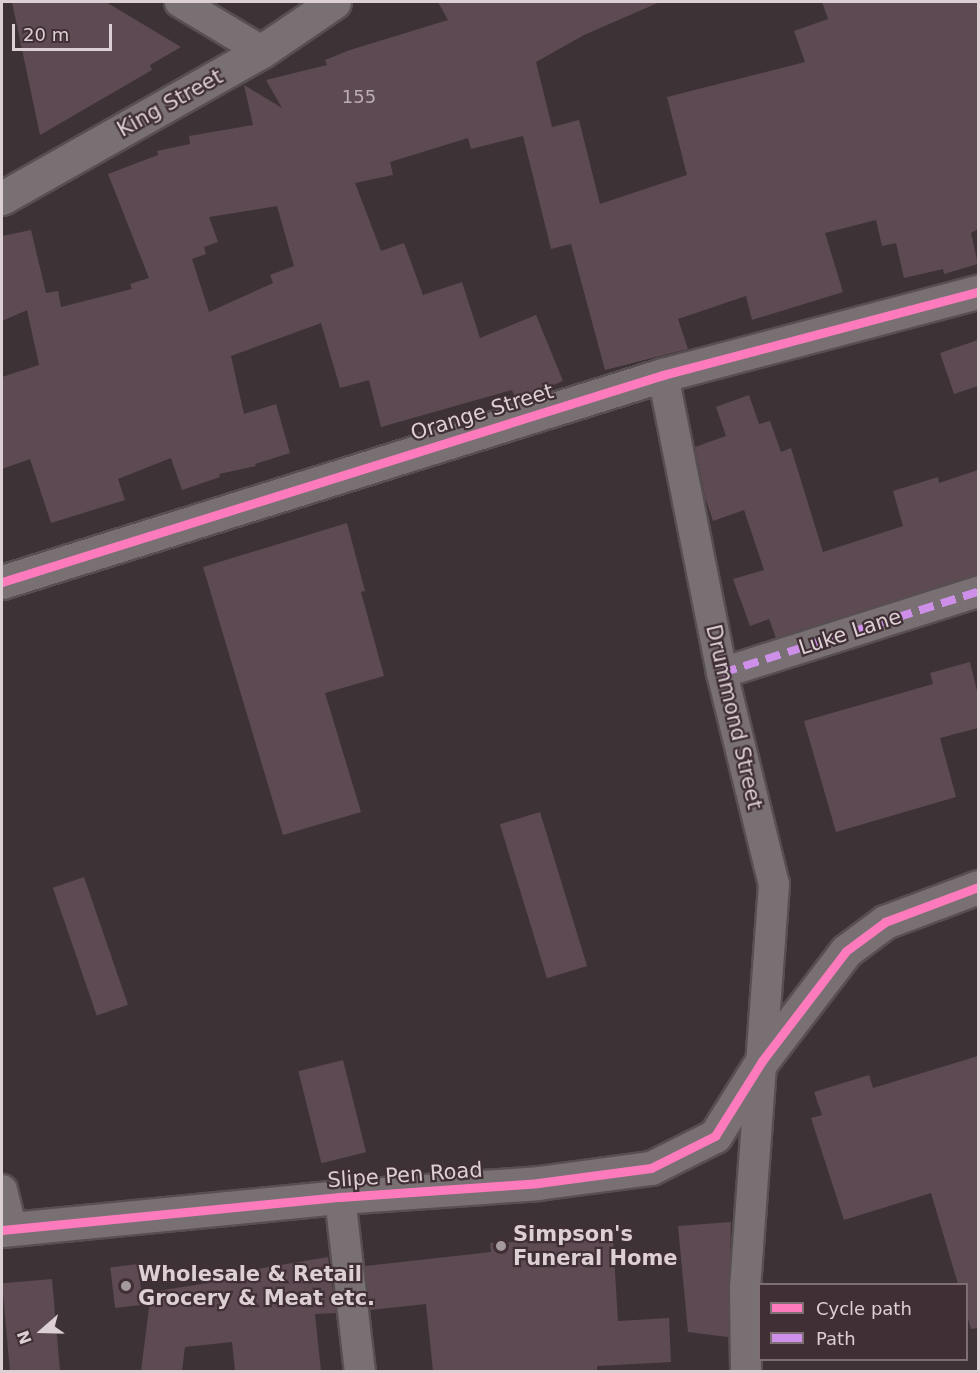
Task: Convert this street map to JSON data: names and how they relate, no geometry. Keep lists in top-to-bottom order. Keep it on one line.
{"streets":{"street":["King Street","Orange Street","Luke Lane","Drummond Street","Slipe Pen Road"]},"crossings":[["Orange Street","Drummond Street"],["Luke Lane","Drummond Street"],["Drummond Street","Slipe Pen Road"]],"places":["Simpson's Funeral Home","Wholesale & Retail Grocery & Meat etc."],"house_numbers":["155"],"legend":["Cycle path","Path"],"scale_bar":"20 m","north":"left"}
